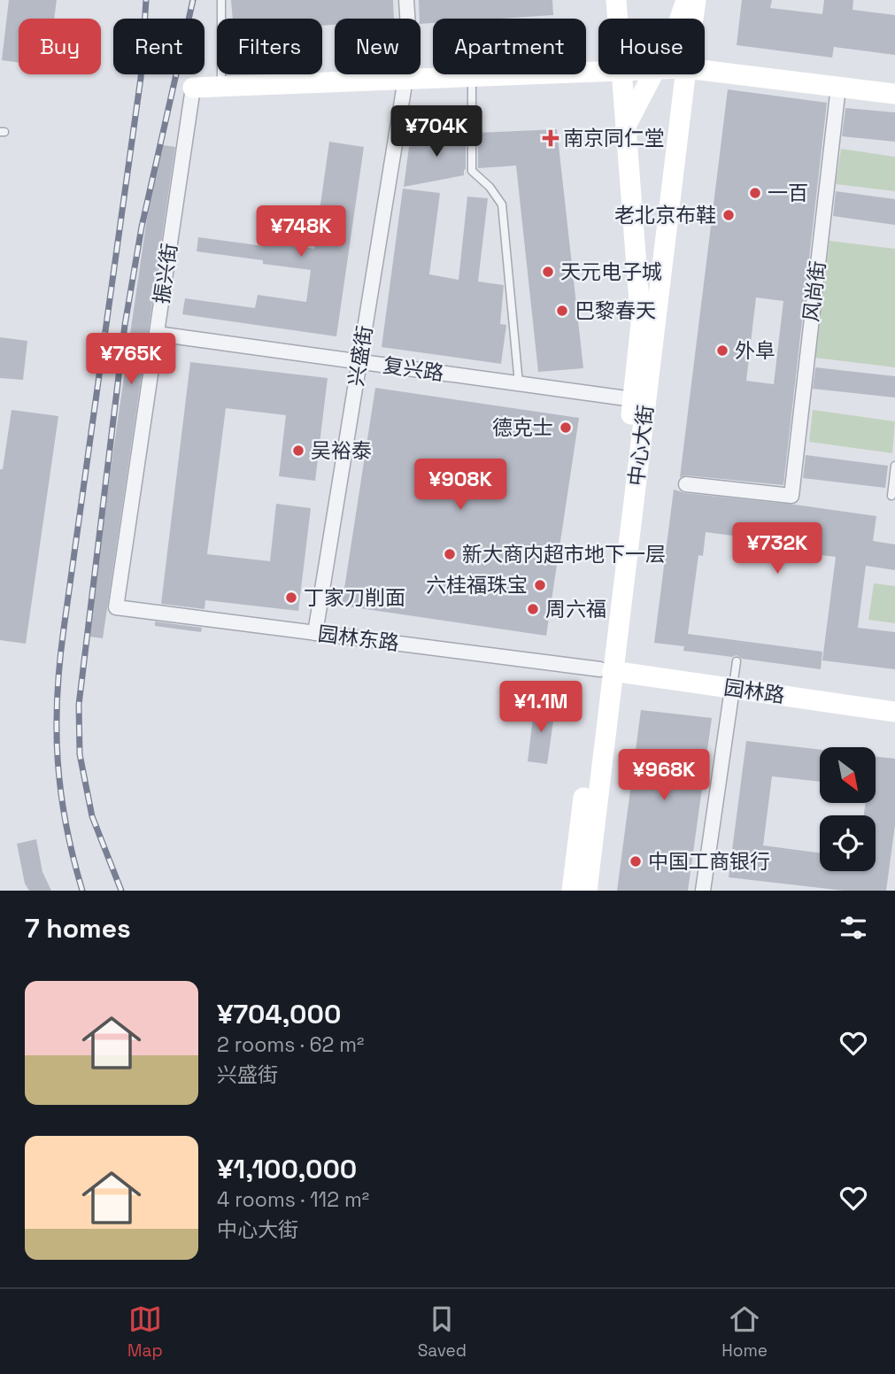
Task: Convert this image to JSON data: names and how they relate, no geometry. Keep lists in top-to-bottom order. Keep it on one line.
{"streets":{"street":["振兴街","风尚街","兴盛街","复兴路","中心大街","园林东路","园林路"]},"crossings":[["振兴街","复兴路"],["振兴街","园林东路"],["兴盛街","复兴路"],["兴盛街","园林东路"],["复兴路","中心大街"],["中心大街","园林东路"],["中心大街","园林路"],["园林东路","园林路"]],"places":{"health":["南京同仁堂"],"other":["一百","老北京布鞋","天元电子城","巴黎春天","外阜","德克士","吴裕泰","新大商内超市地下一层","六桂福珠宝","丁家刀削面","周六福","中国工商银行"]},"north":"bottom right","page":{"chip":["Buy","Rent","Filters","New","Apartment","House"],"price":["¥704K","¥748K","¥765K","¥908K","¥732K","¥1.1M","¥968K"],"heading":"7 homes","list":[{"name":"¥704,000","note":"2 rooms · 62 m² · 兴盛街"},{"name":"¥1,100,000","note":"4 rooms · 112 m² · 中心大街"}],"tabs":["Map","Saved","Home"]}}
